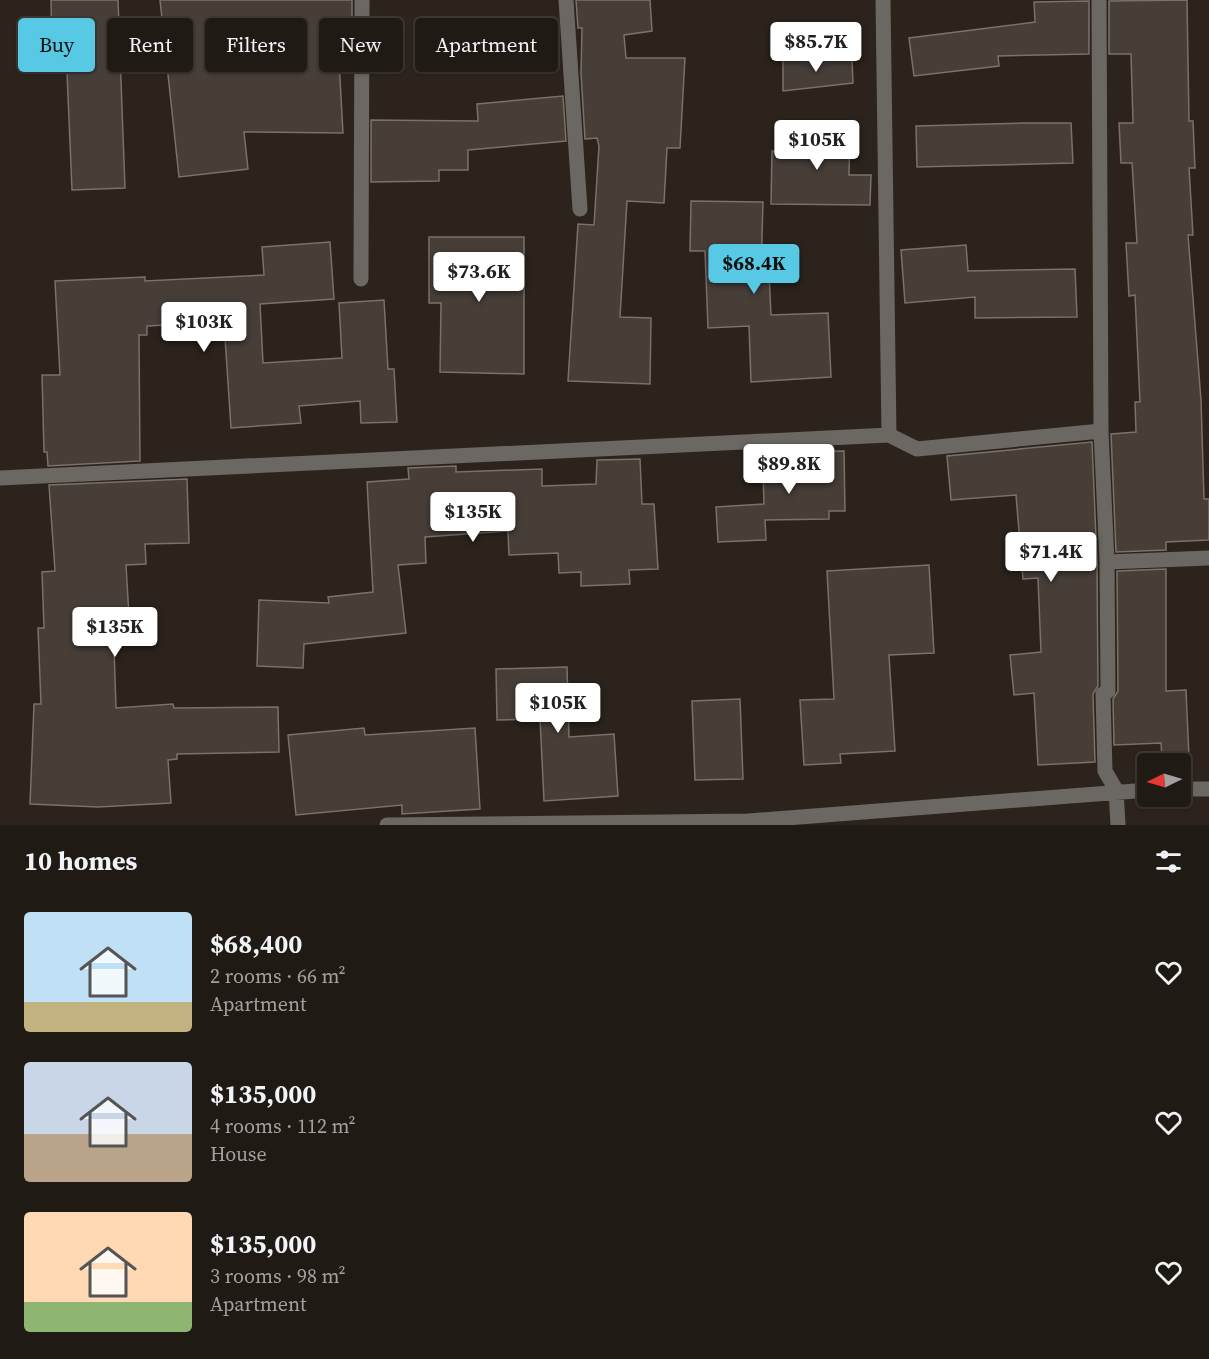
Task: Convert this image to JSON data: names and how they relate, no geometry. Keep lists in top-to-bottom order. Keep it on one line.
{"north":"left","page":{"chip":["Buy","Rent","Filters","New","Apartment"],"price":["$85.7K","$105K","$68.4K","$73.6K","$103K","$89.8K","$135K","$71.4K","$135K","$105K"],"heading":"10 homes","list":[{"name":"$68,400","note":"2 rooms · 66 m² · Apartment"},{"name":"$135,000","note":"4 rooms · 112 m² · House"},{"name":"$135,000","note":"3 rooms · 98 m² · Apartment"}]}}
